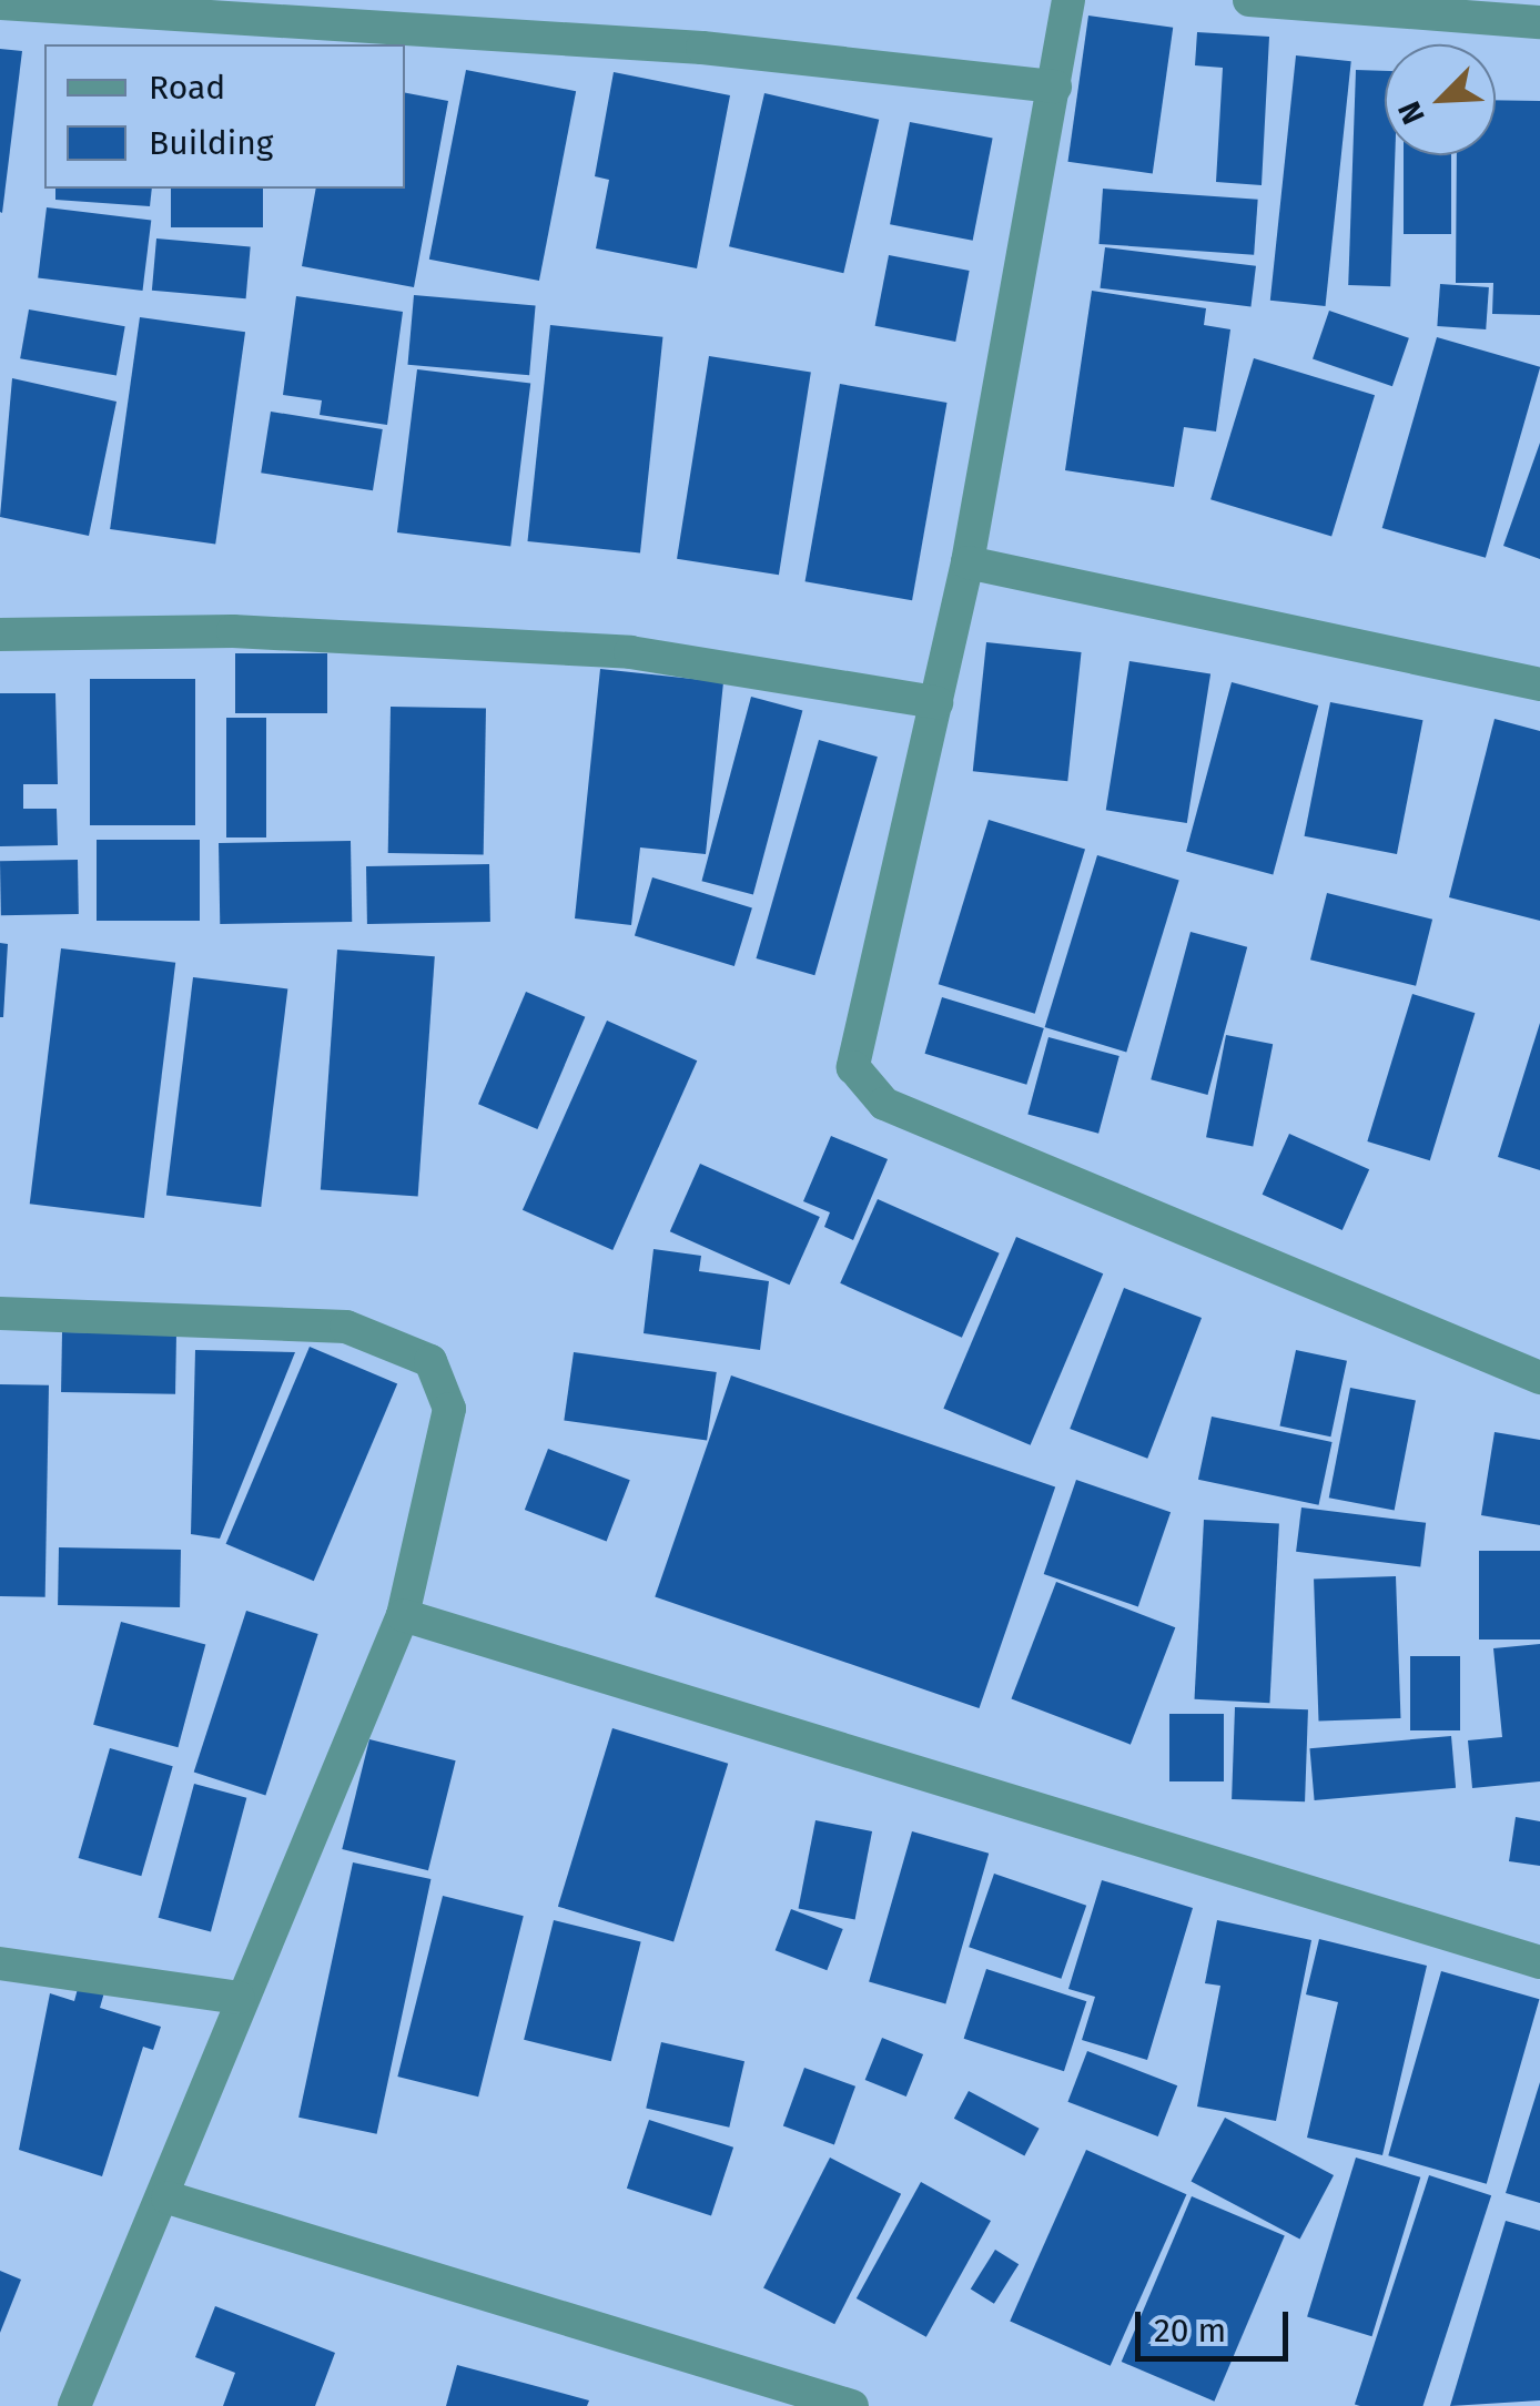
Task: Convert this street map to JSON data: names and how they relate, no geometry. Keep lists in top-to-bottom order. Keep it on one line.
{"legend":["Road","Building"],"scale_bar":"20 m","north":"bottom left"}
